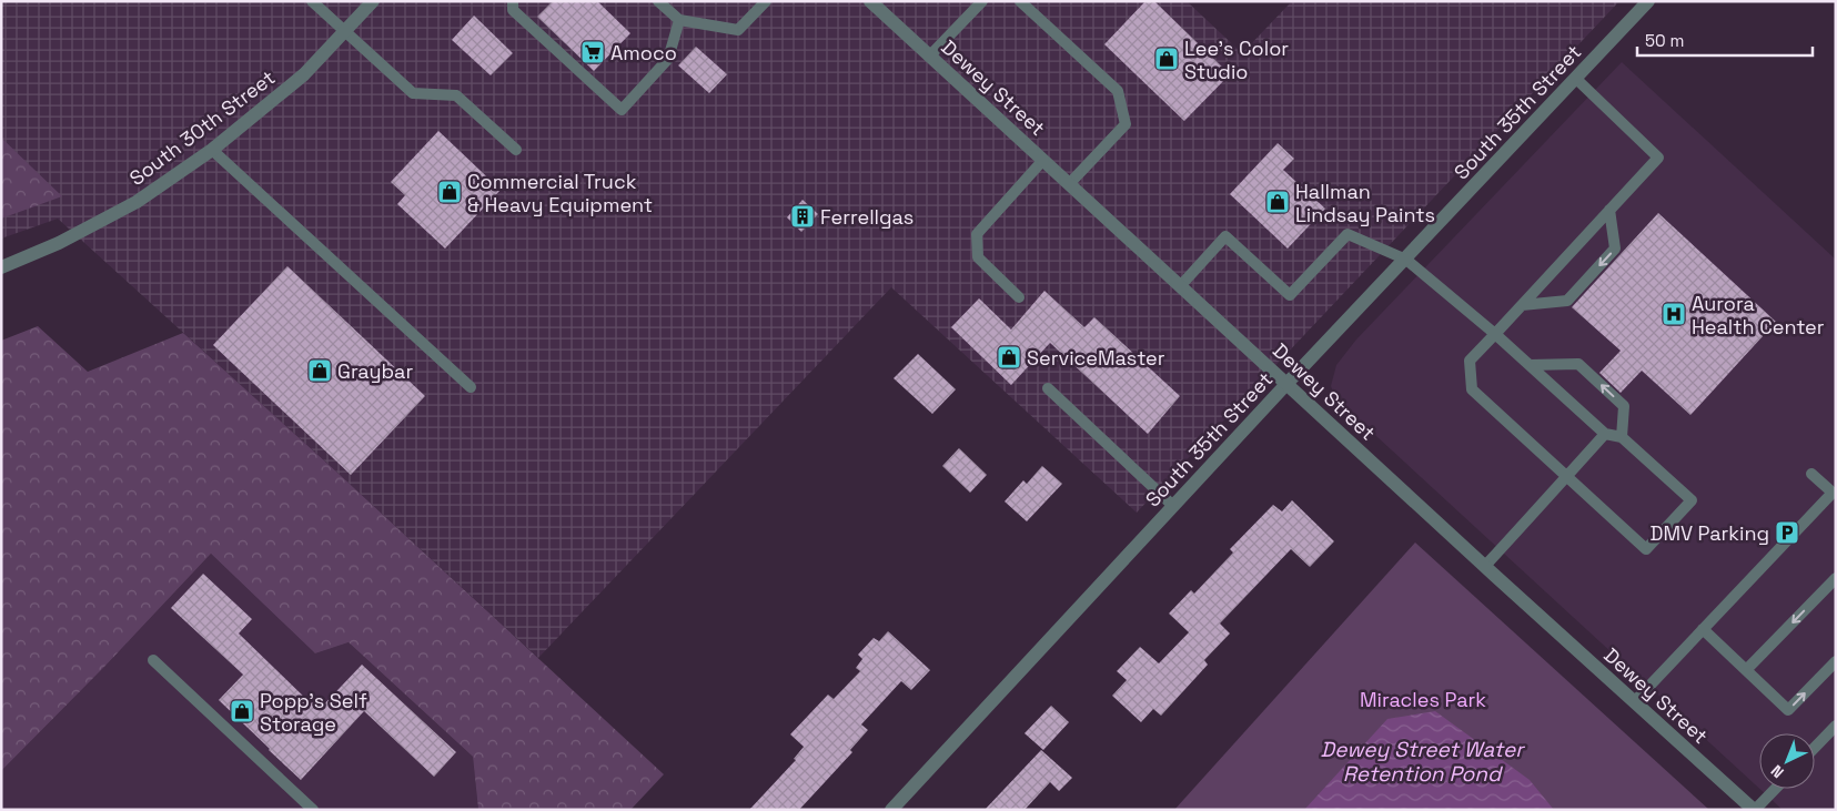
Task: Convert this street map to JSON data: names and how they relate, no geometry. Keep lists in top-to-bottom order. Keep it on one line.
{"streets":{"street":["Dewey Street","South 35th Street","South 30th Street"]},"crossings":[["Dewey Street","South 35th Street"]],"water":["Dewey Street Water Retention Pond"],"parks":["Miracles Park"],"places":{"supermarket":["Amoco"],"shop":["Lee's Color Studio","Commercial Truck & Heavy Equipment","Hallman Lindsay Paints","ServiceMaster","Graybar","Popp's Self Storage"],"building":["Ferrellgas"],"hospital":["Aurora Health Center"],"parking":["DMV Parking"]},"scale_bar":"50 m","north":"bottom left"}
